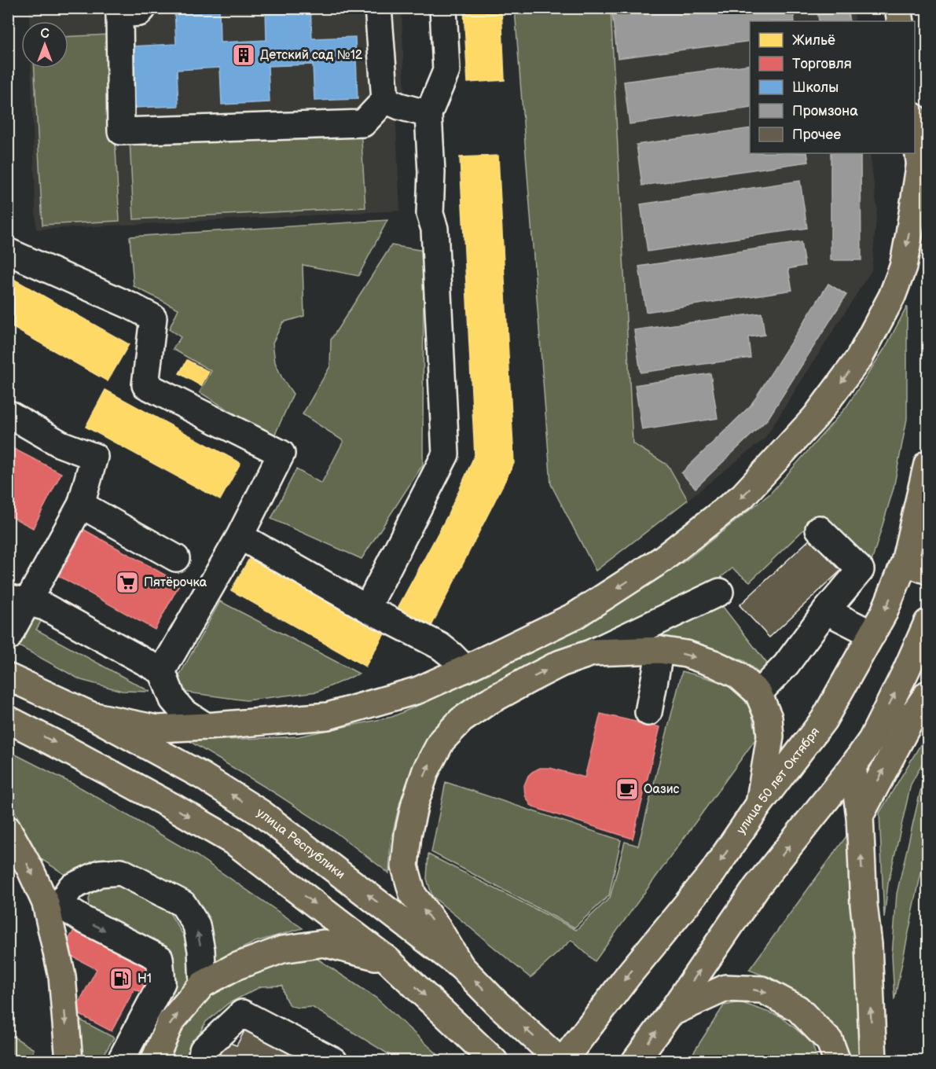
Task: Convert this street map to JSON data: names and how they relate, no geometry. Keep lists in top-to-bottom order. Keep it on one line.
{"streets":{"main road":["улица 50 лет Октября","улица Республики"]},"crossings":[["улица 50 лет Октября","улица Республики"]],"places":{"building":["Детский сад №12"],"supermarket":["Пятёрочка"],"cafe":["Оазис"],"fuel station":["Н1"]},"legend":["Жильё","Торговля","Школы","Промзона","Прочее"],"north":"top"}
